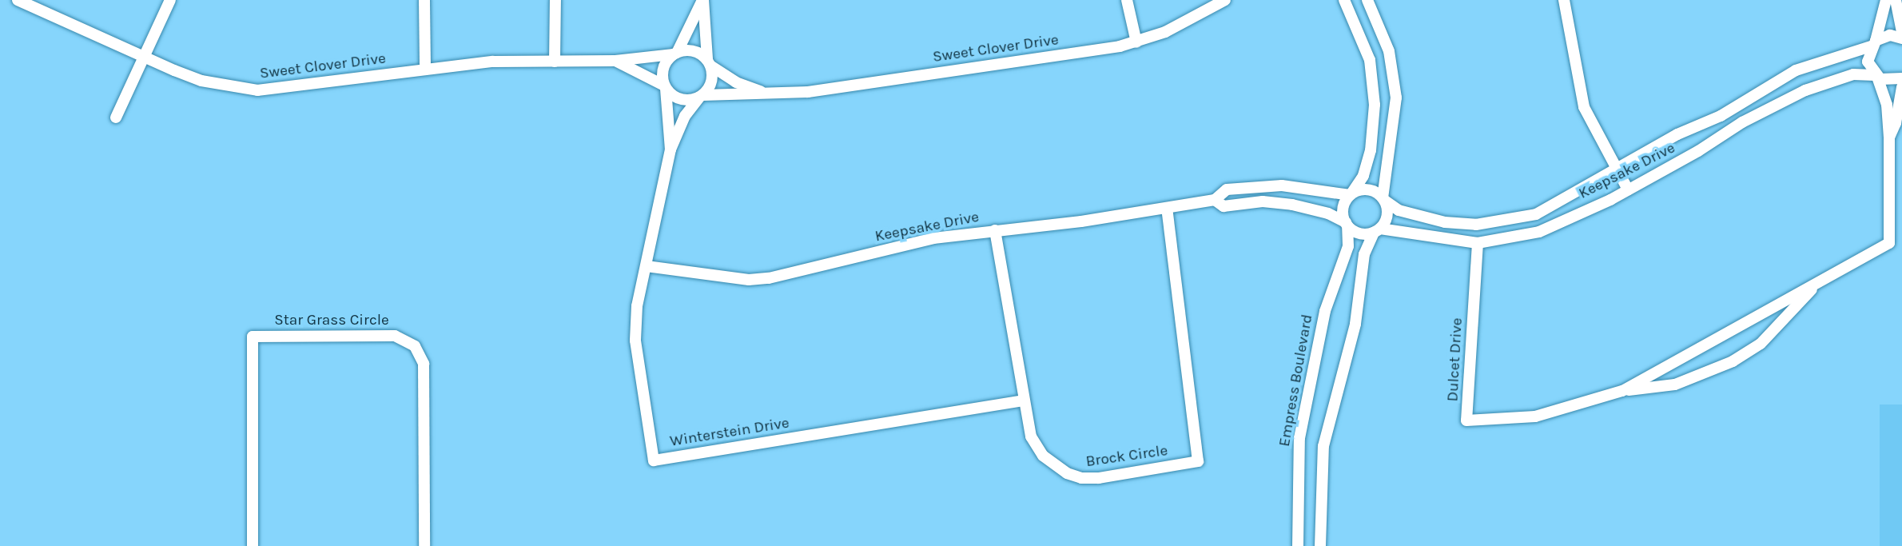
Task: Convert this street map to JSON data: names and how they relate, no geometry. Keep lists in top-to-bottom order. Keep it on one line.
{"streets":{"street":["Sweet Clover Drive","Keepsake Drive","Star Grass Circle","Dulcet Drive","Empress Boulevard","Winterstein Drive","Brock Circle"]},"crossings":[["Sweet Clover Drive","Winterstein Drive"],["Keepsake Drive","Dulcet Drive"],["Keepsake Drive","Empress Boulevard"],["Keepsake Drive","Winterstein Drive"],["Keepsake Drive","Brock Circle"],["Winterstein Drive","Brock Circle"]]}
